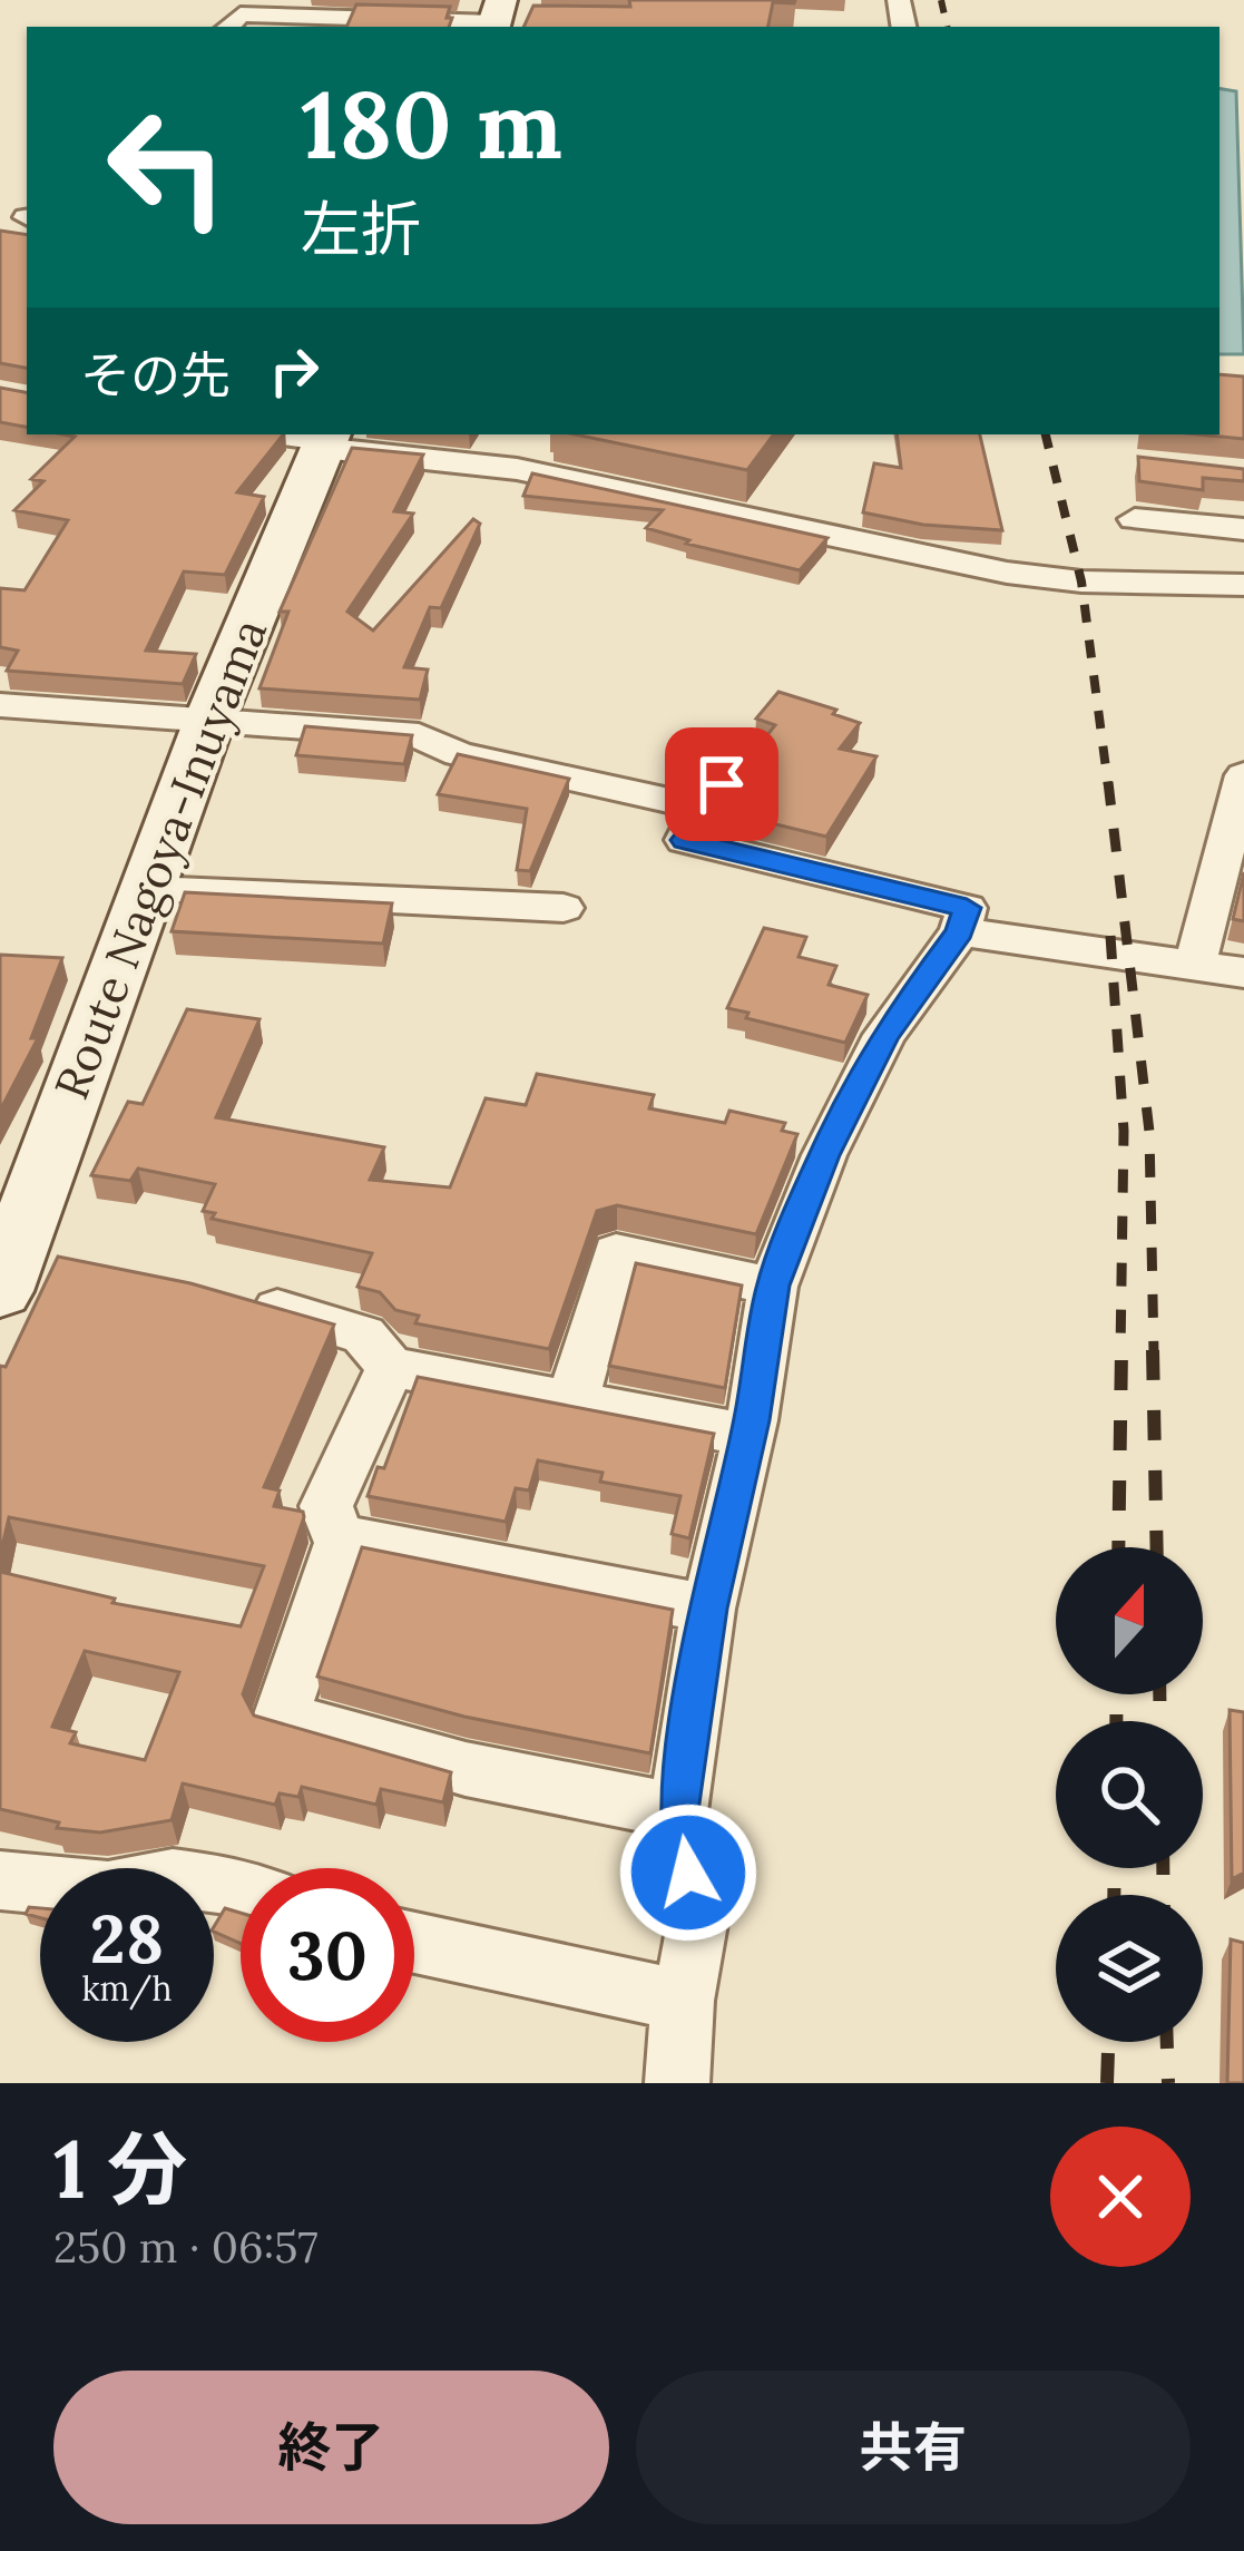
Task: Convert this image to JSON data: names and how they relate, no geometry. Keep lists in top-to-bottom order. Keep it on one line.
{"streets":{"main road":["Route Nagoya-Inuyama"]},"north":"top","page":{"turn":["180 m","左折"],"then":"その先","speed":"28 km/h","limit":"30","heading":["1 分","250 m · 06:57"],"buttons":["終了","共有"]}}
